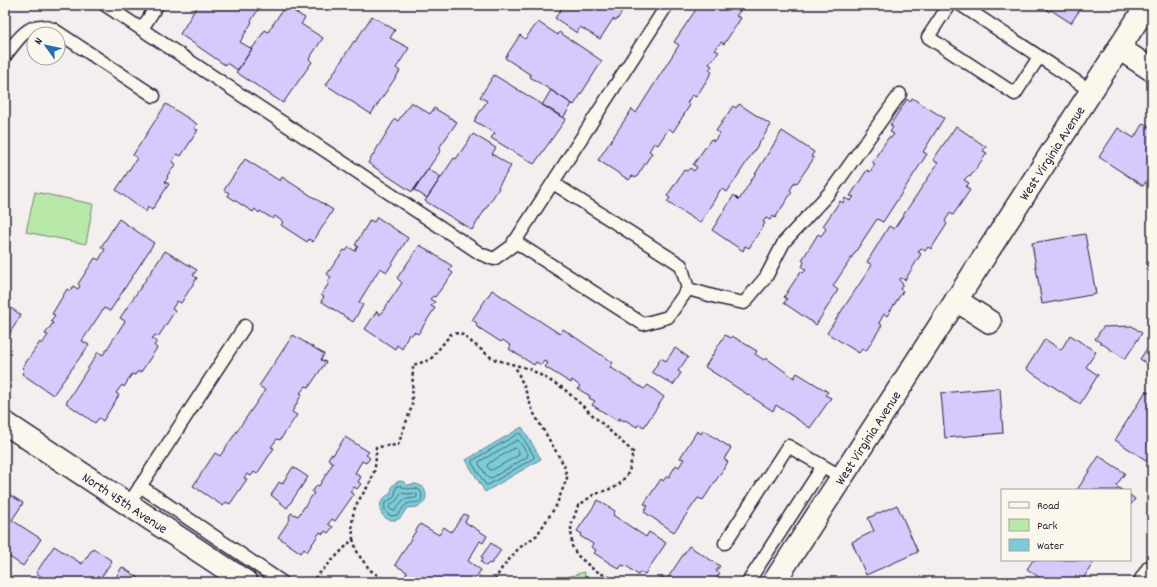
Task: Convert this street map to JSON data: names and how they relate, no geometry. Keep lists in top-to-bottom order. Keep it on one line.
{"streets":{"street":["West Virginia Avenue","North 45th Avenue"]},"legend":["Road","Park","Water"],"north":"top left"}
